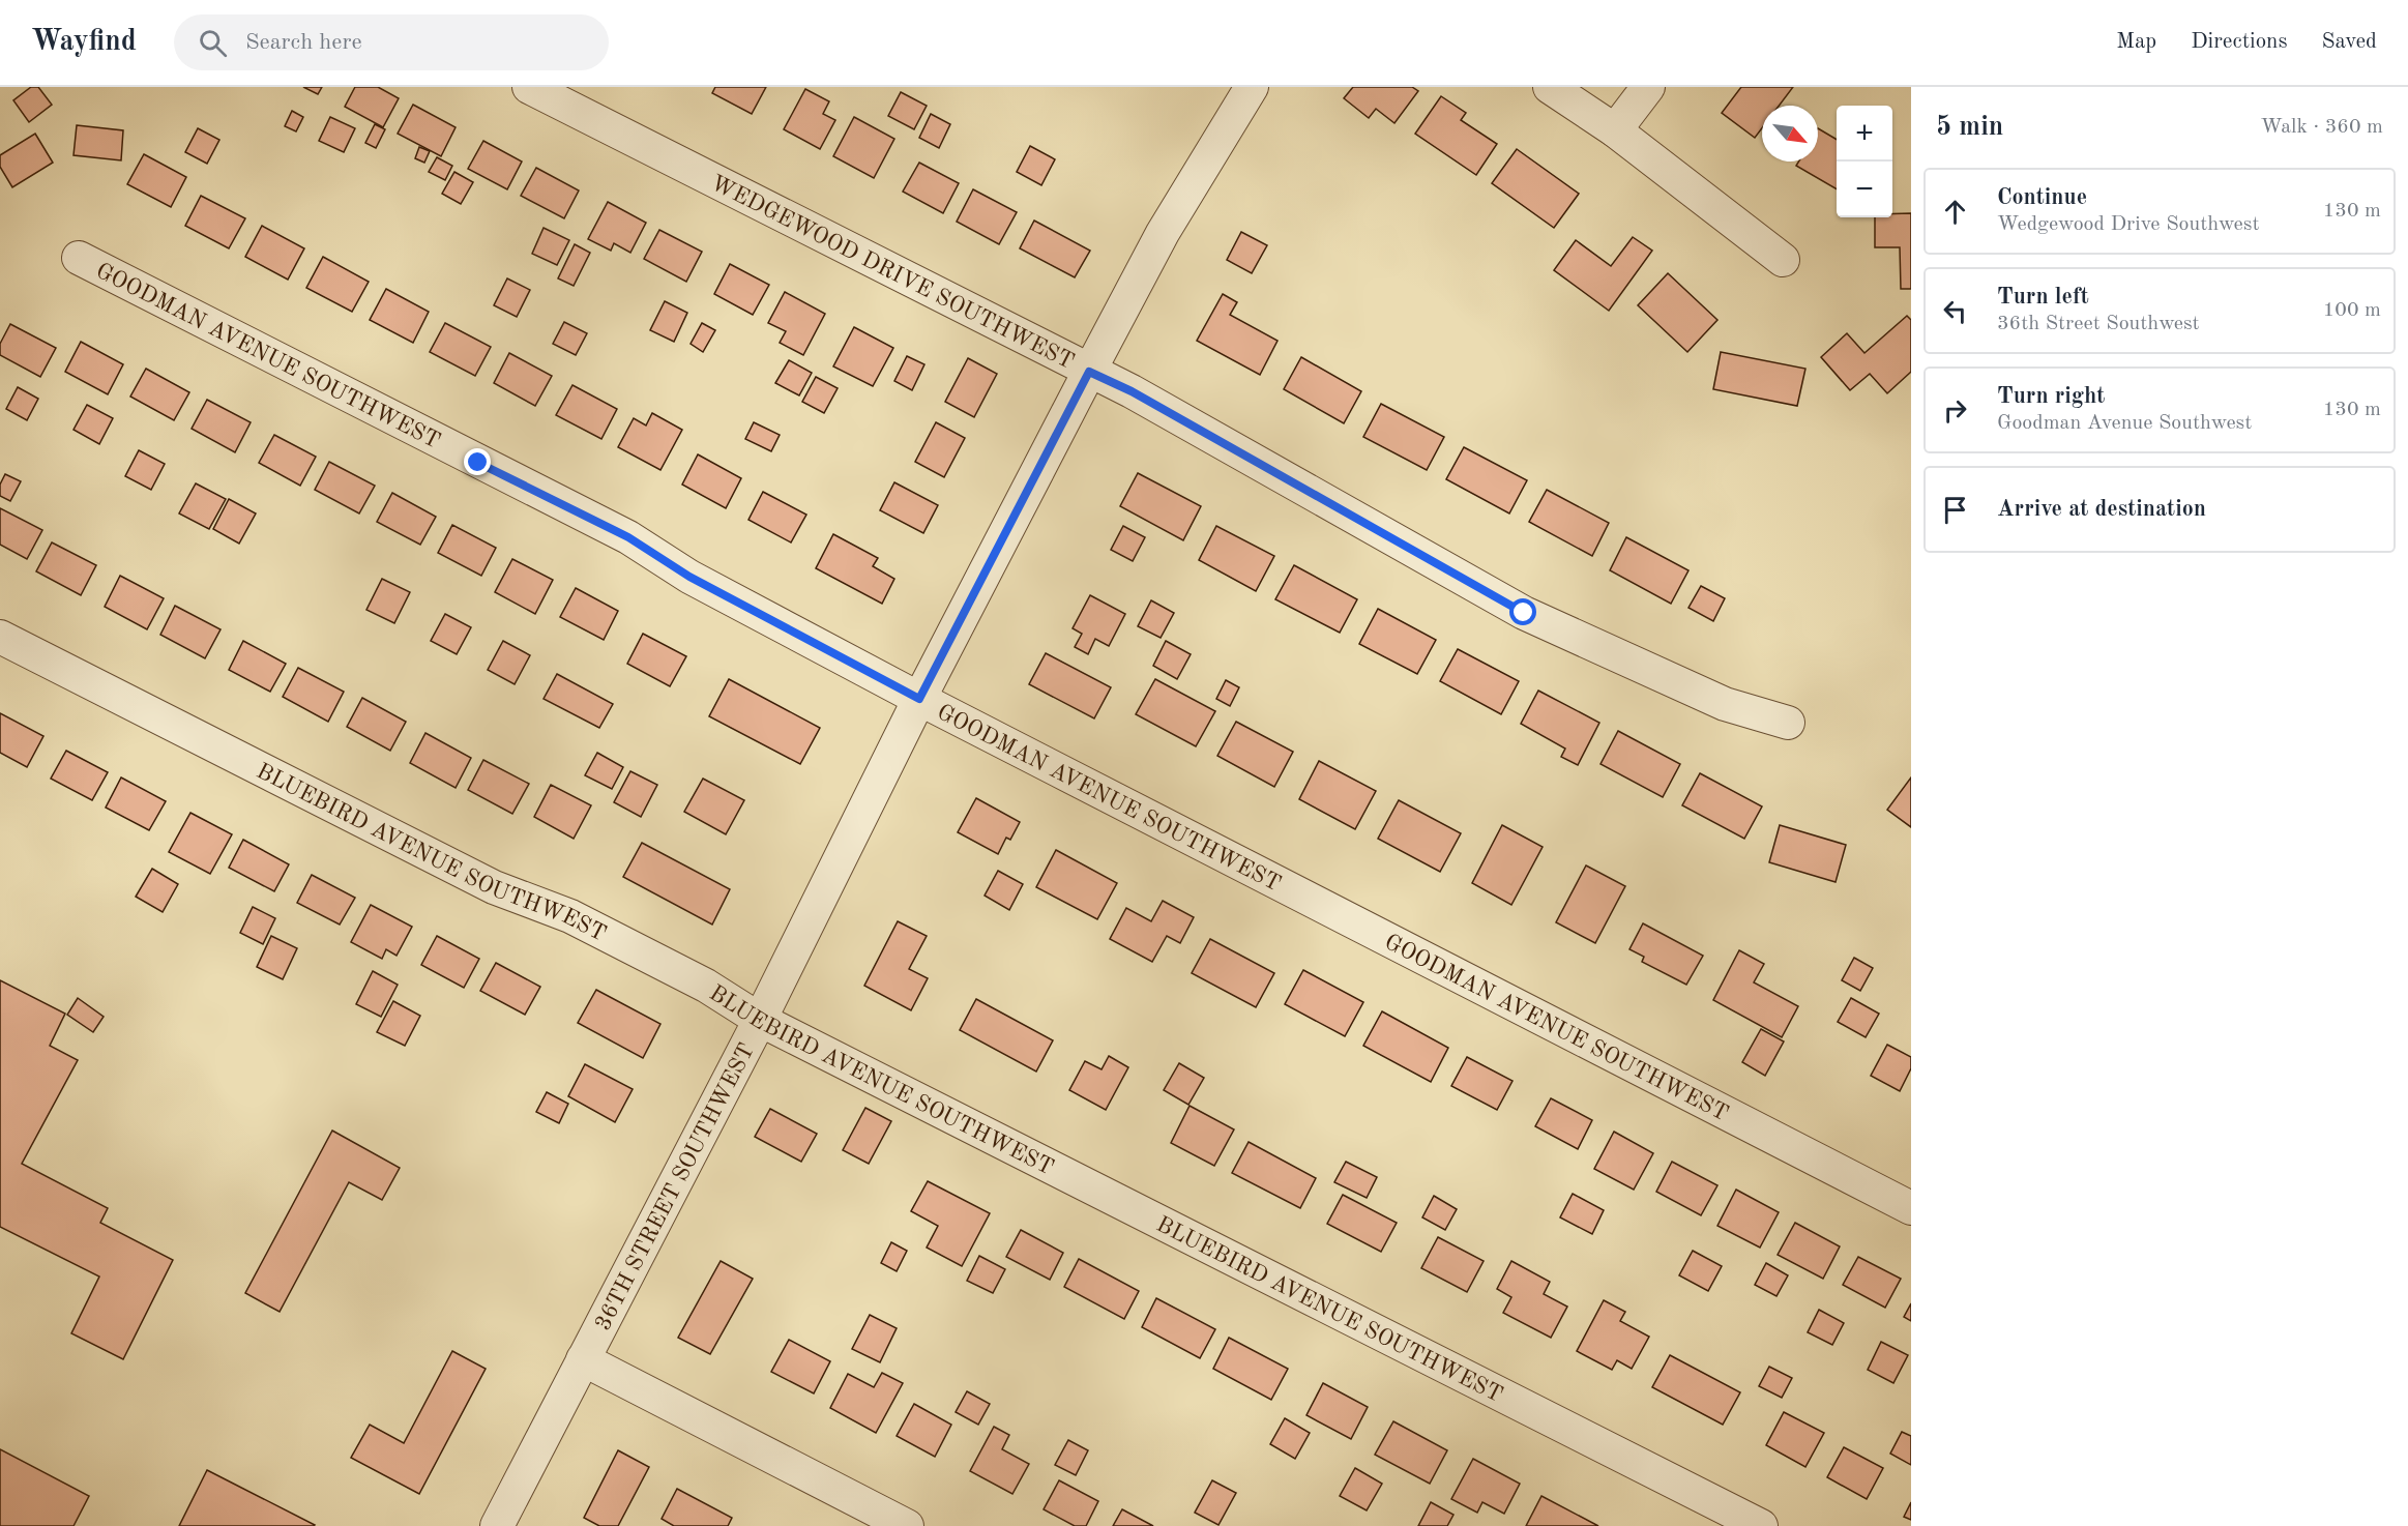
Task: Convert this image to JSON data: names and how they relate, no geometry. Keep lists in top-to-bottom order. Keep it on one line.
{"streets":{"street":["WEDGEWOOD DRIVE SOUTHWEST","GOODMAN AVENUE SOUTHWEST","BLUEBIRD AVENUE SOUTHWEST","36TH STREET SOUTHWEST"]},"crossings":[["WEDGEWOOD DRIVE SOUTHWEST","36TH STREET SOUTHWEST"],["GOODMAN AVENUE SOUTHWEST","36TH STREET SOUTHWEST"],["BLUEBIRD AVENUE SOUTHWEST","36TH STREET SOUTHWEST"]],"north":"bottom right","page":{"header":"Wayfind","search":"Search here","nav":["Map","Directions","Saved"],"heading":["5 min","Walk · 360 m"],"map_buttons":["+","−"],"list":[["Continue","Wedgewood Drive Southwest","130 m"],["Turn left","36th Street Southwest","100 m"],["Turn right","Goodman Avenue Southwest","130 m"],"Arrive at destination"]}}
